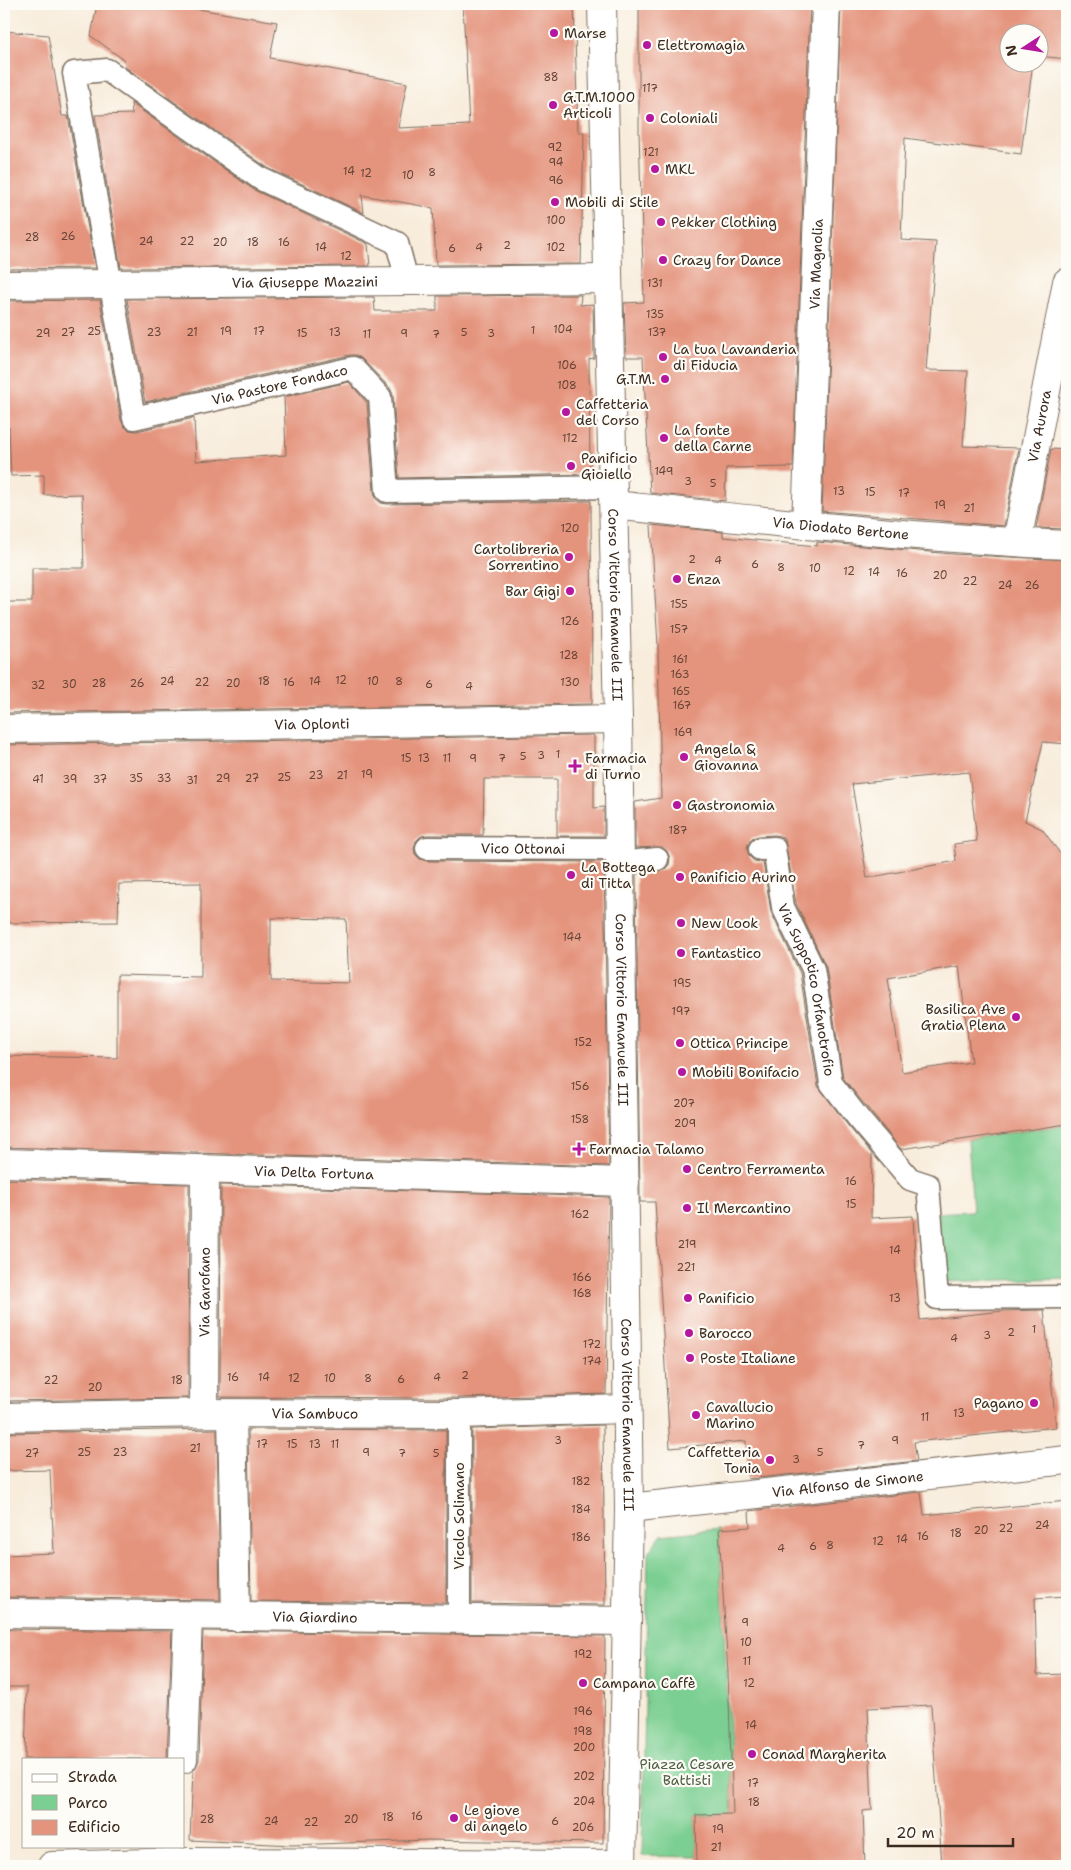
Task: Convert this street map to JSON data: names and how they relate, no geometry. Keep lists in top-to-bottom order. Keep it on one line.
{"streets":{"street":["Via Magnolia","Via Giuseppe Mazzini","Via Aurora","Via Diodato Bertone","Corso Vittorio Emanuele III","Via Oplonti","Via Delta Fortuna","Via Garofano","Via Sambuco","Via Alfonso de Simone","Via Giardino"],"lane":["Via Pastore Fondaco","Vico Ottonai","Via Suppotico Orfanotrofio","Vicolo Solimano"]},"crossings":[["Via Magnolia","Via Diodato Bertone"],["Via Giuseppe Mazzini","Via Pastore Fondaco"],["Via Giuseppe Mazzini","Corso Vittorio Emanuele III"],["Via Pastore Fondaco","Via Diodato Bertone"],["Via Pastore Fondaco","Corso Vittorio Emanuele III"],["Via Aurora","Via Diodato Bertone"],["Via Diodato Bertone","Corso Vittorio Emanuele III"],["Corso Vittorio Emanuele III","Via Oplonti"],["Corso Vittorio Emanuele III","Vico Ottonai"],["Corso Vittorio Emanuele III","Via Delta Fortuna"],["Corso Vittorio Emanuele III","Via Sambuco"],["Corso Vittorio Emanuele III","Via Alfonso de Simone"],["Corso Vittorio Emanuele III","Via Giardino"],["Via Delta Fortuna","Via Garofano"],["Via Garofano","Via Sambuco"],["Via Sambuco","Vicolo Solimano"],["Vicolo Solimano","Via Giardino"]],"parks":["Piazza Cesare Battisti"],"places":{"other":["Marse","Elettromagia","G.T.M.1000 Articoli","Coloniali","MKL","Mobili di Stile","Pekker Clothing","Crazy for Dance","La tua Lavanderia di Fiducia","G.T.M.","Caffetteria del Corso","La fonte della Carne","Panificio Gioiello","Cartolibreria Sorrentino","Enza","Bar Gigi","Angela & Giovanna","Gastronomia","La Bottega di Titta","Panificio Aurino","New Look","Fantastico","Basilica Ave Gratia Plena","Ottica Principe","Mobili Bonifacio","Centro Ferramenta","Il Mercantino","Panificio","Barocco","Poste Italiane","Pagano","Cavallucio Marino","Caffetteria Tonia","Campana Caffè","Conad Margherita","Le giove di angelo"],"health":["Farmacia di Turno","Farmacia Talamo"]},"house_numbers":["88","117","92","121","94","14","8","12","10","96","100","26","28","24","22","20","18","16","2","14","4","102","6","12","131","135","104","1","25","19","17","27","23","21","13","5","137","29","15","9","3","11","7","106","108","112","149","3","5","13","15","17","19","21","120","2","4","6","8","10","12","14","16","20","22","24","26","155","126","157","128","161","163","12","24","18","14","10","8","22","16","130","28","26","20","30","6","32","4","165","167","169","1","3","5","15","13","11","9","7","19","23","21","25","35","33","29","27","41","39","37","31","187","144","195","197","152","156","207","158","209","16","15","162","219","14","221","166","168","13","1","2","3","4","172","174","2","16","14","4","12","10","8","6","22","18","20","13","11","3","9","17","15","13","11","7","21","25","23","9","5","27","7","5","3","182","184","24","22","20","18","16","186","14","12","8","6","4","9","10","192","11","12","196","14","198","200","202","17","204","18","16","18","28","20","24","6","22","206","19","21"],"legend":["Strada","Parco","Edificio"],"scale_bar":"20 m","north":"left"}
